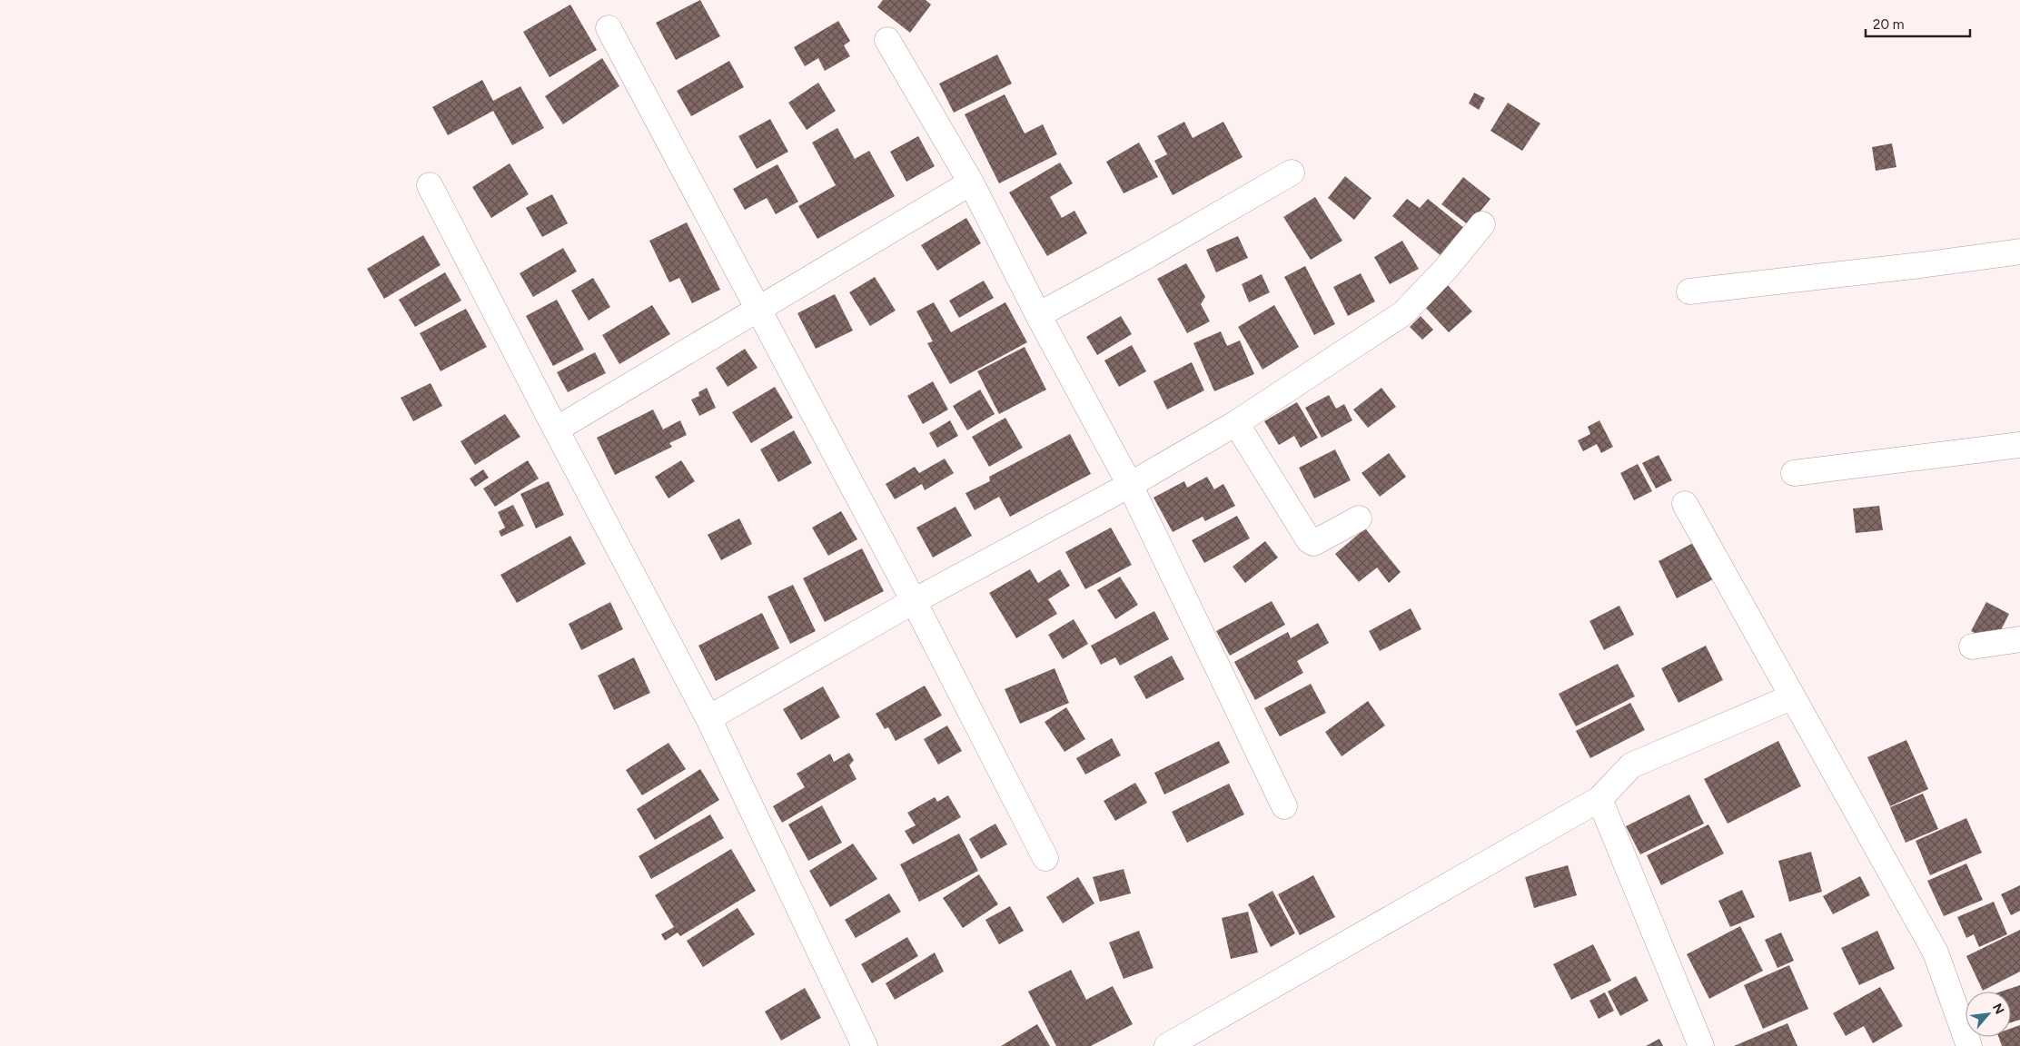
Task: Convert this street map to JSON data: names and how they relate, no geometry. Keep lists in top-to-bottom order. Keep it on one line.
{"scale_bar":"20 m","north":"top right"}
